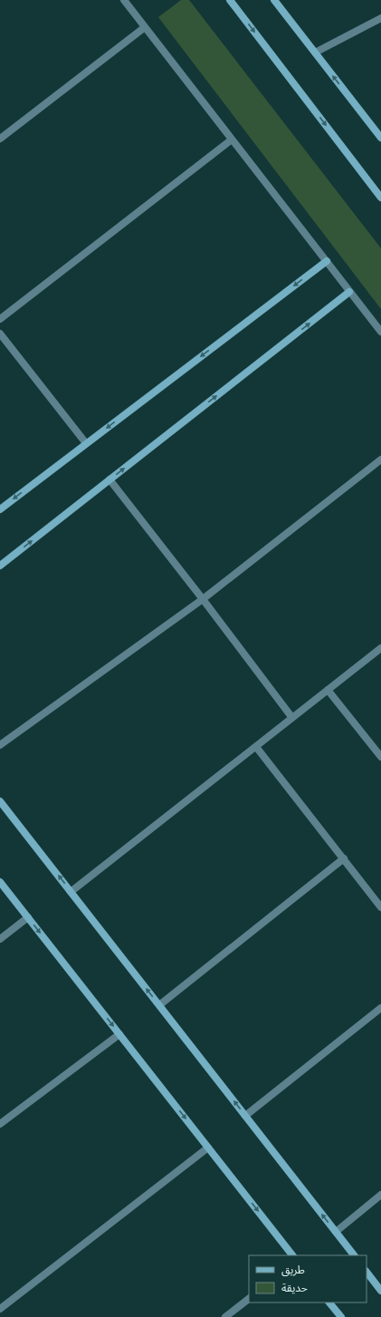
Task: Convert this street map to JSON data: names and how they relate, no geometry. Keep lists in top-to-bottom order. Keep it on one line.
{"legend":["طريق","حديقة"]}
